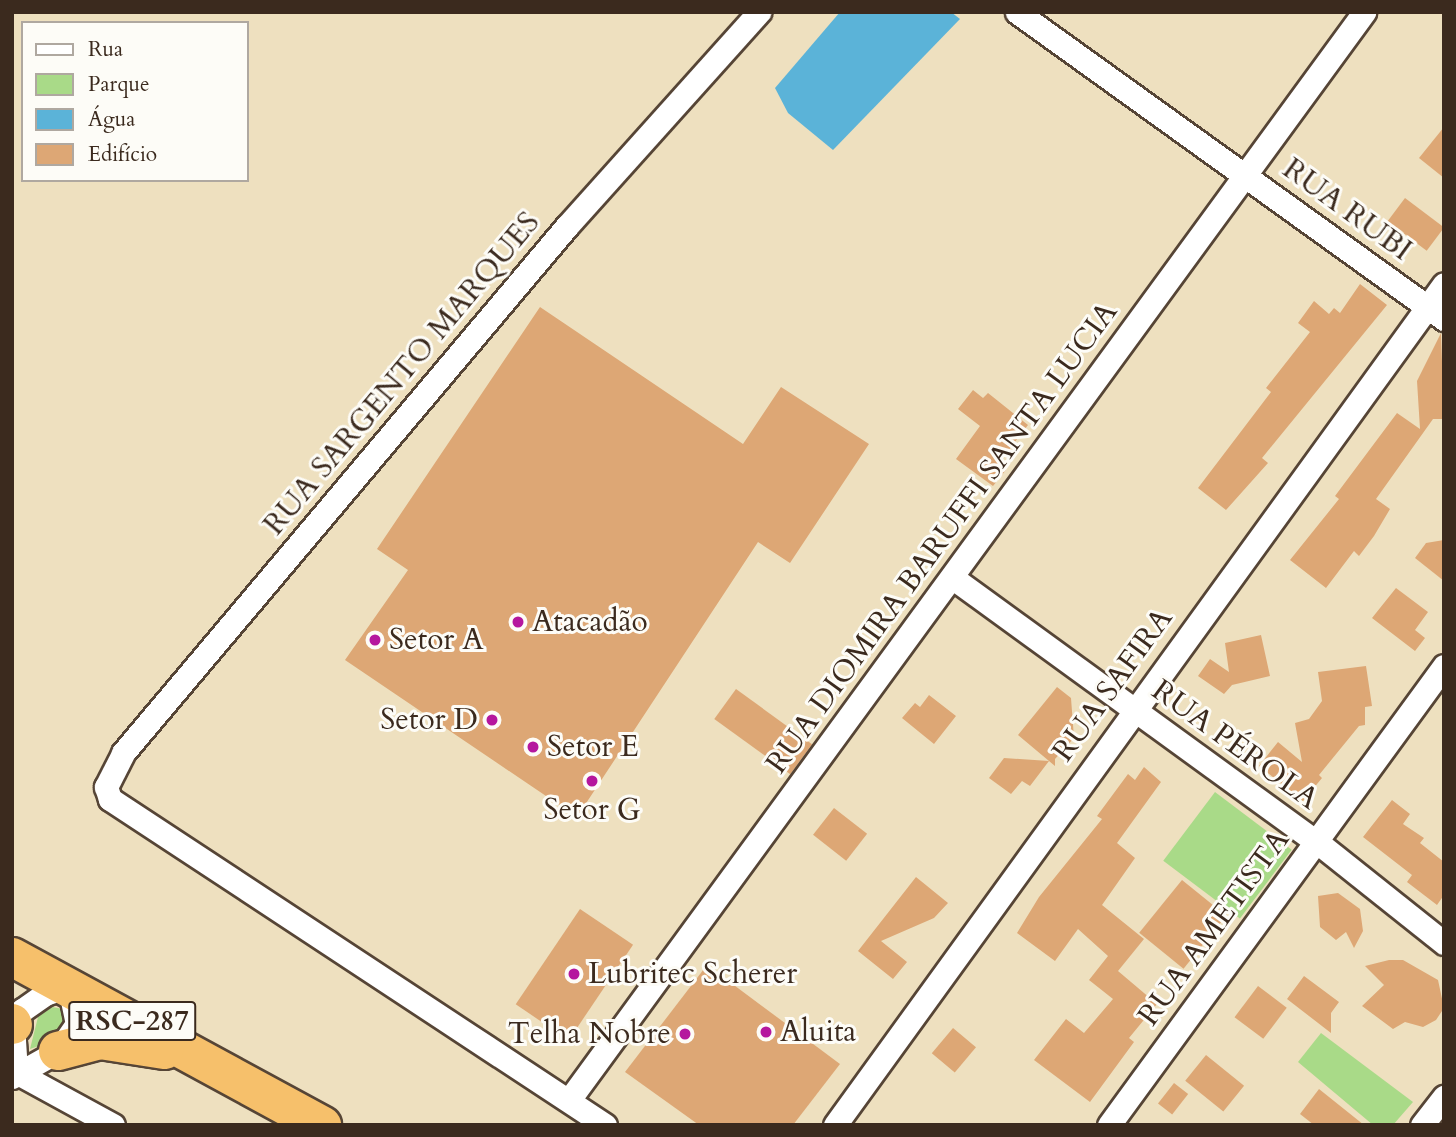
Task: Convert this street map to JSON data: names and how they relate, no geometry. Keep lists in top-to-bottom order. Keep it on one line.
{"streets":{"highway":["RSC-287"],"street":["RUA RUBI","RUA SARGENTO MARQUES","RUA DIOMIRA BARUFFI SANTA LUCIA","RUA SAFIRA","RUA PÉROLA","RUA AMETISTA"]},"crossings":[["RUA RUBI","RUA DIOMIRA BARUFFI SANTA LUCIA"],["RUA RUBI","RUA SAFIRA"],["RUA SARGENTO MARQUES","RUA DIOMIRA BARUFFI SANTA LUCIA"],["RUA DIOMIRA BARUFFI SANTA LUCIA","RUA PÉROLA"],["RUA SAFIRA","RUA PÉROLA"],["RUA PÉROLA","RUA AMETISTA"]],"places":["Atacadão","Setor A","Setor D","Setor E","Setor G","Lubritec Scherer","Aluita","Telha Nobre"],"legend":["Rua","Parque","Água","Edifício"]}
